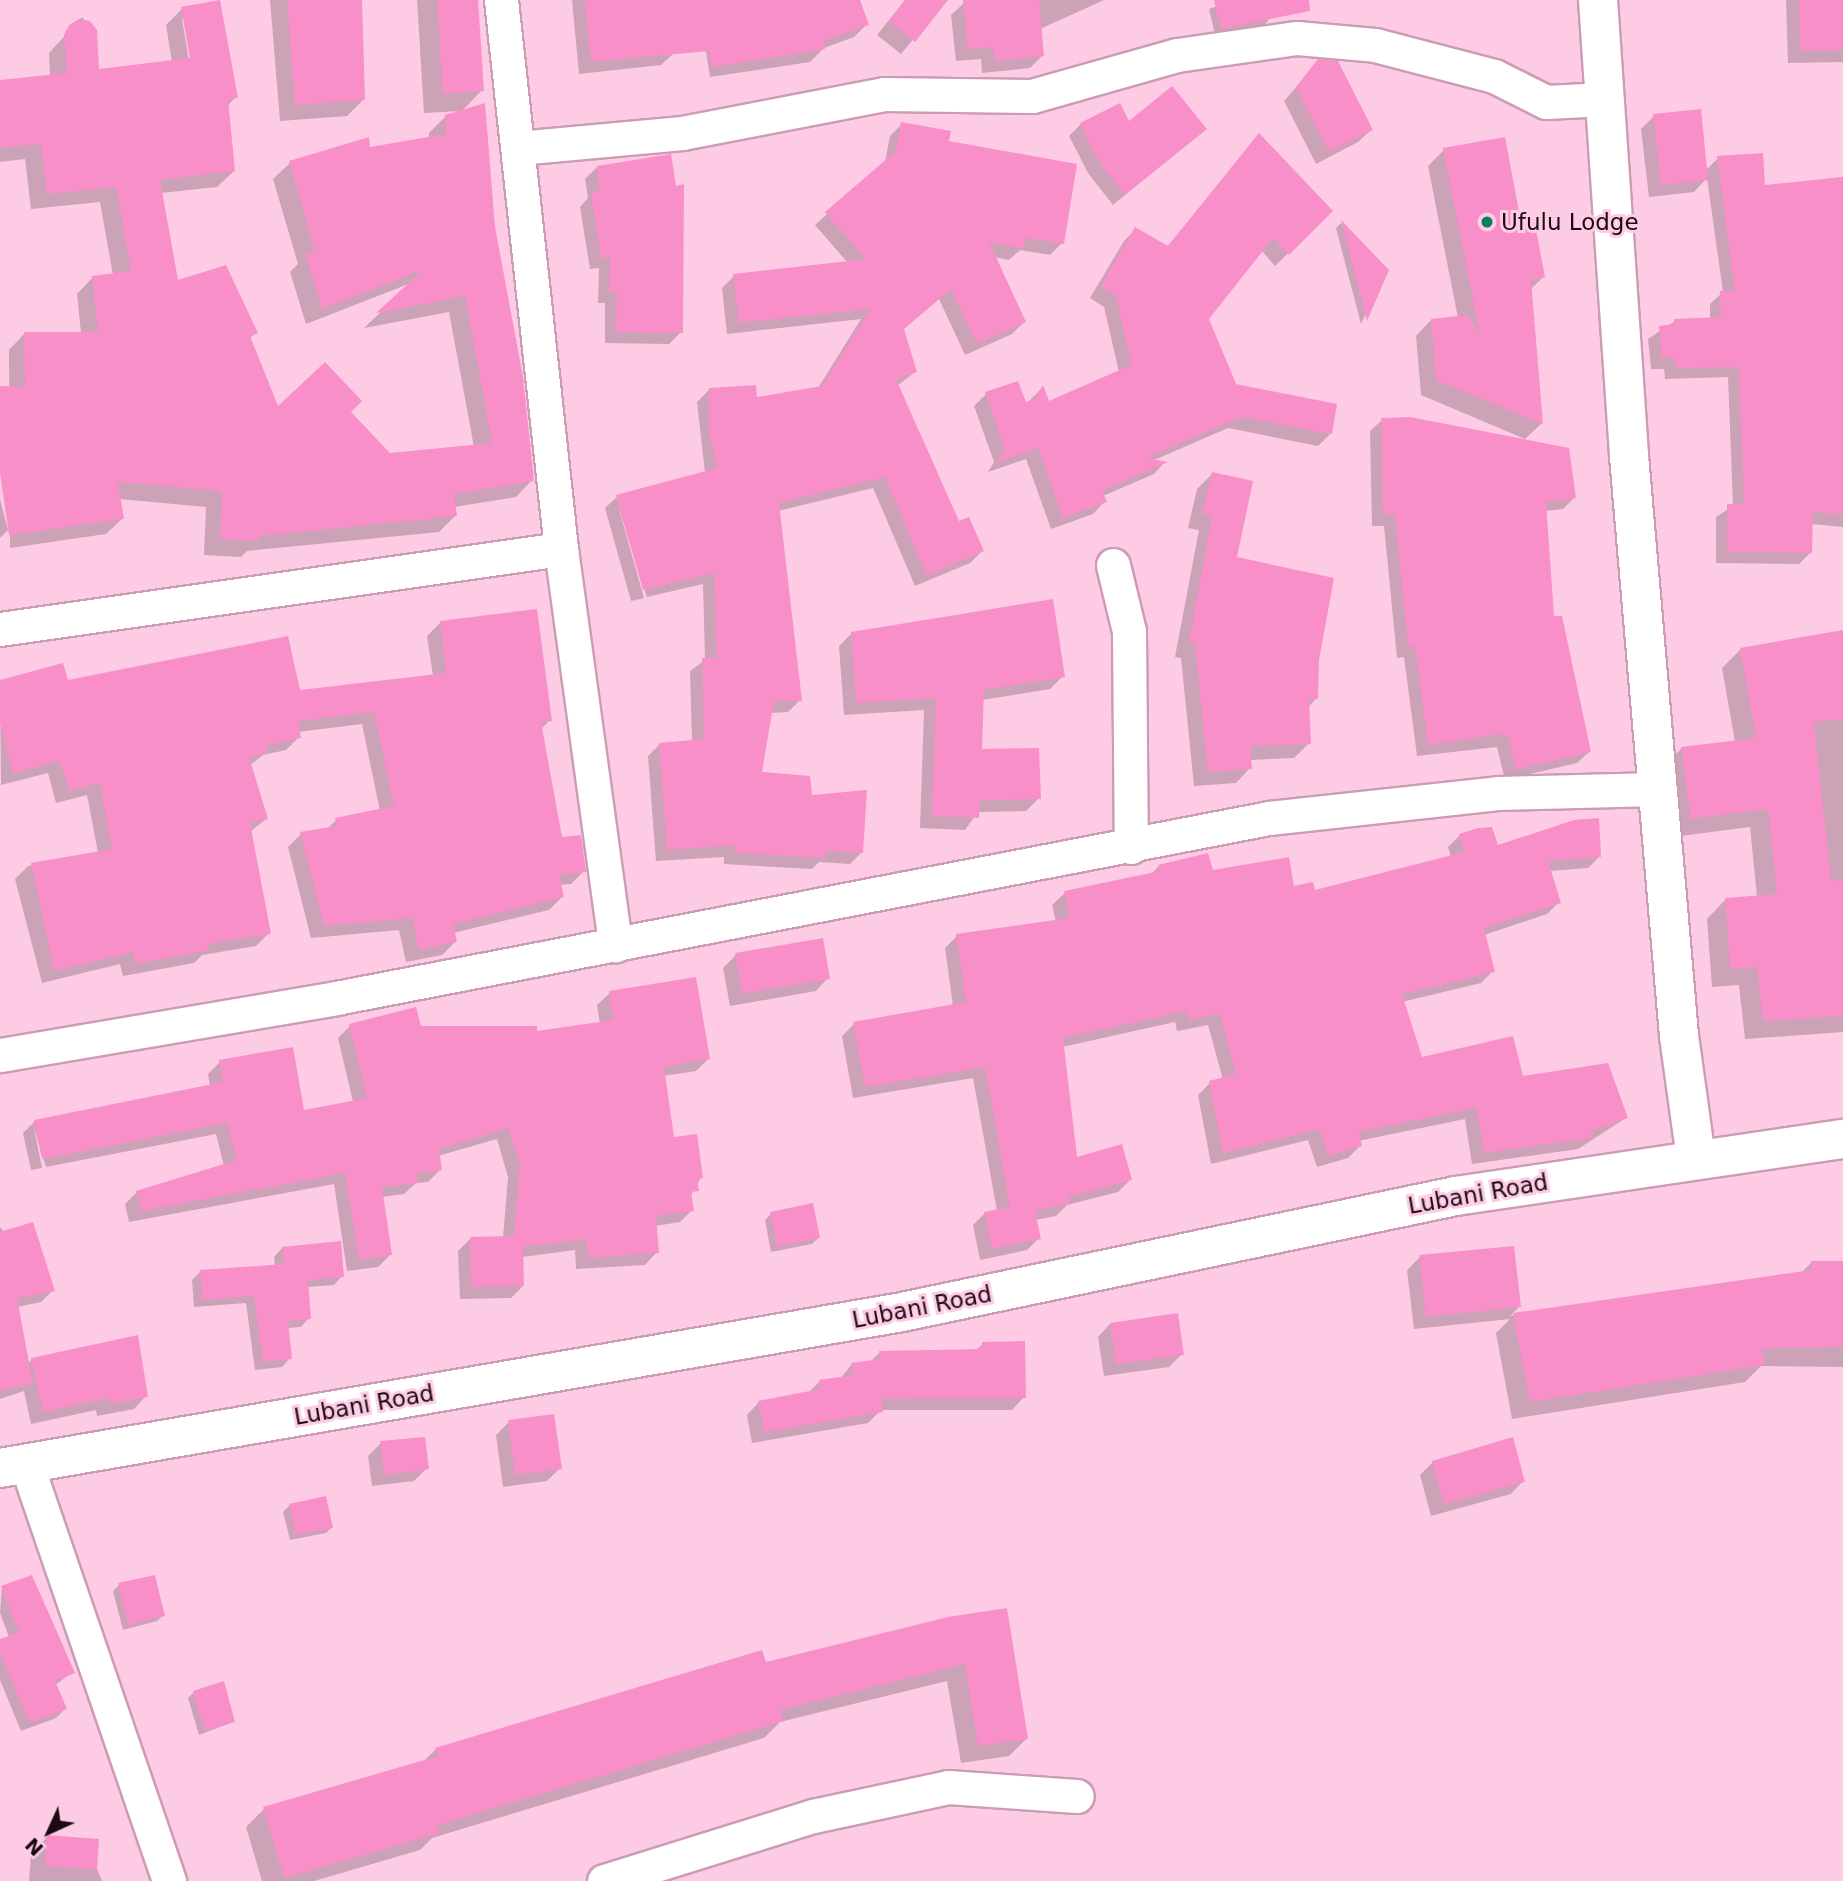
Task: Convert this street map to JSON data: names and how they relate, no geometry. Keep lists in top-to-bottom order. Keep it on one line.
{"streets":{"street":["Lubani Road"]},"places":["Ufulu Lodge"],"north":"bottom left"}
